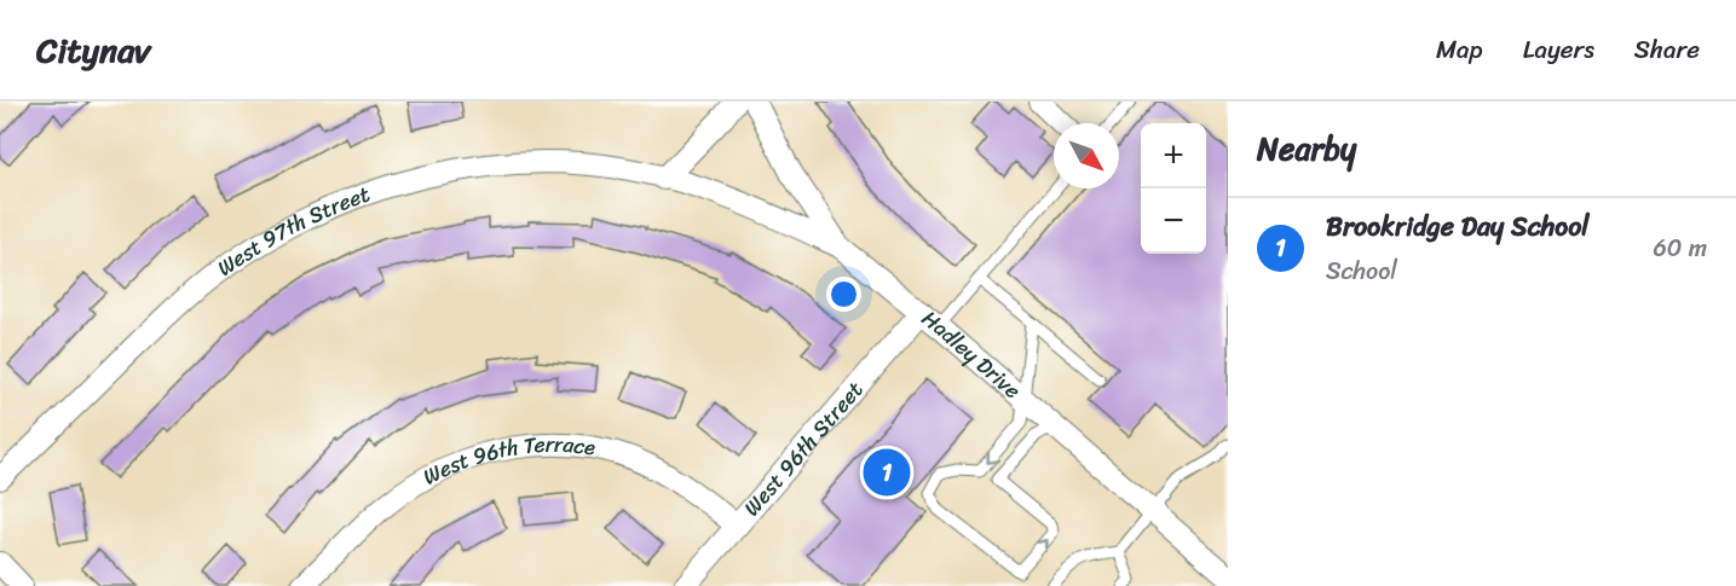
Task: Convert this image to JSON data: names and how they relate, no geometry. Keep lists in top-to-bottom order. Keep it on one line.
{"streets":{"street":["West 97th Street","Hadley Drive","West 96th Street","West 96th Terrace"]},"crossings":[["West 97th Street","Hadley Drive"],["Hadley Drive","West 96th Street"],["West 96th Street","West 96th Terrace"]],"north":"bottom right","page":{"header":"Citynav","nav":["Map","Layers","Share"],"heading":"Nearby","map_buttons":["+","−"],"list":[{"mark":"1","name":"Brookridge Day School","note":"School","value":"60 m"}],"pins":"1"}}
